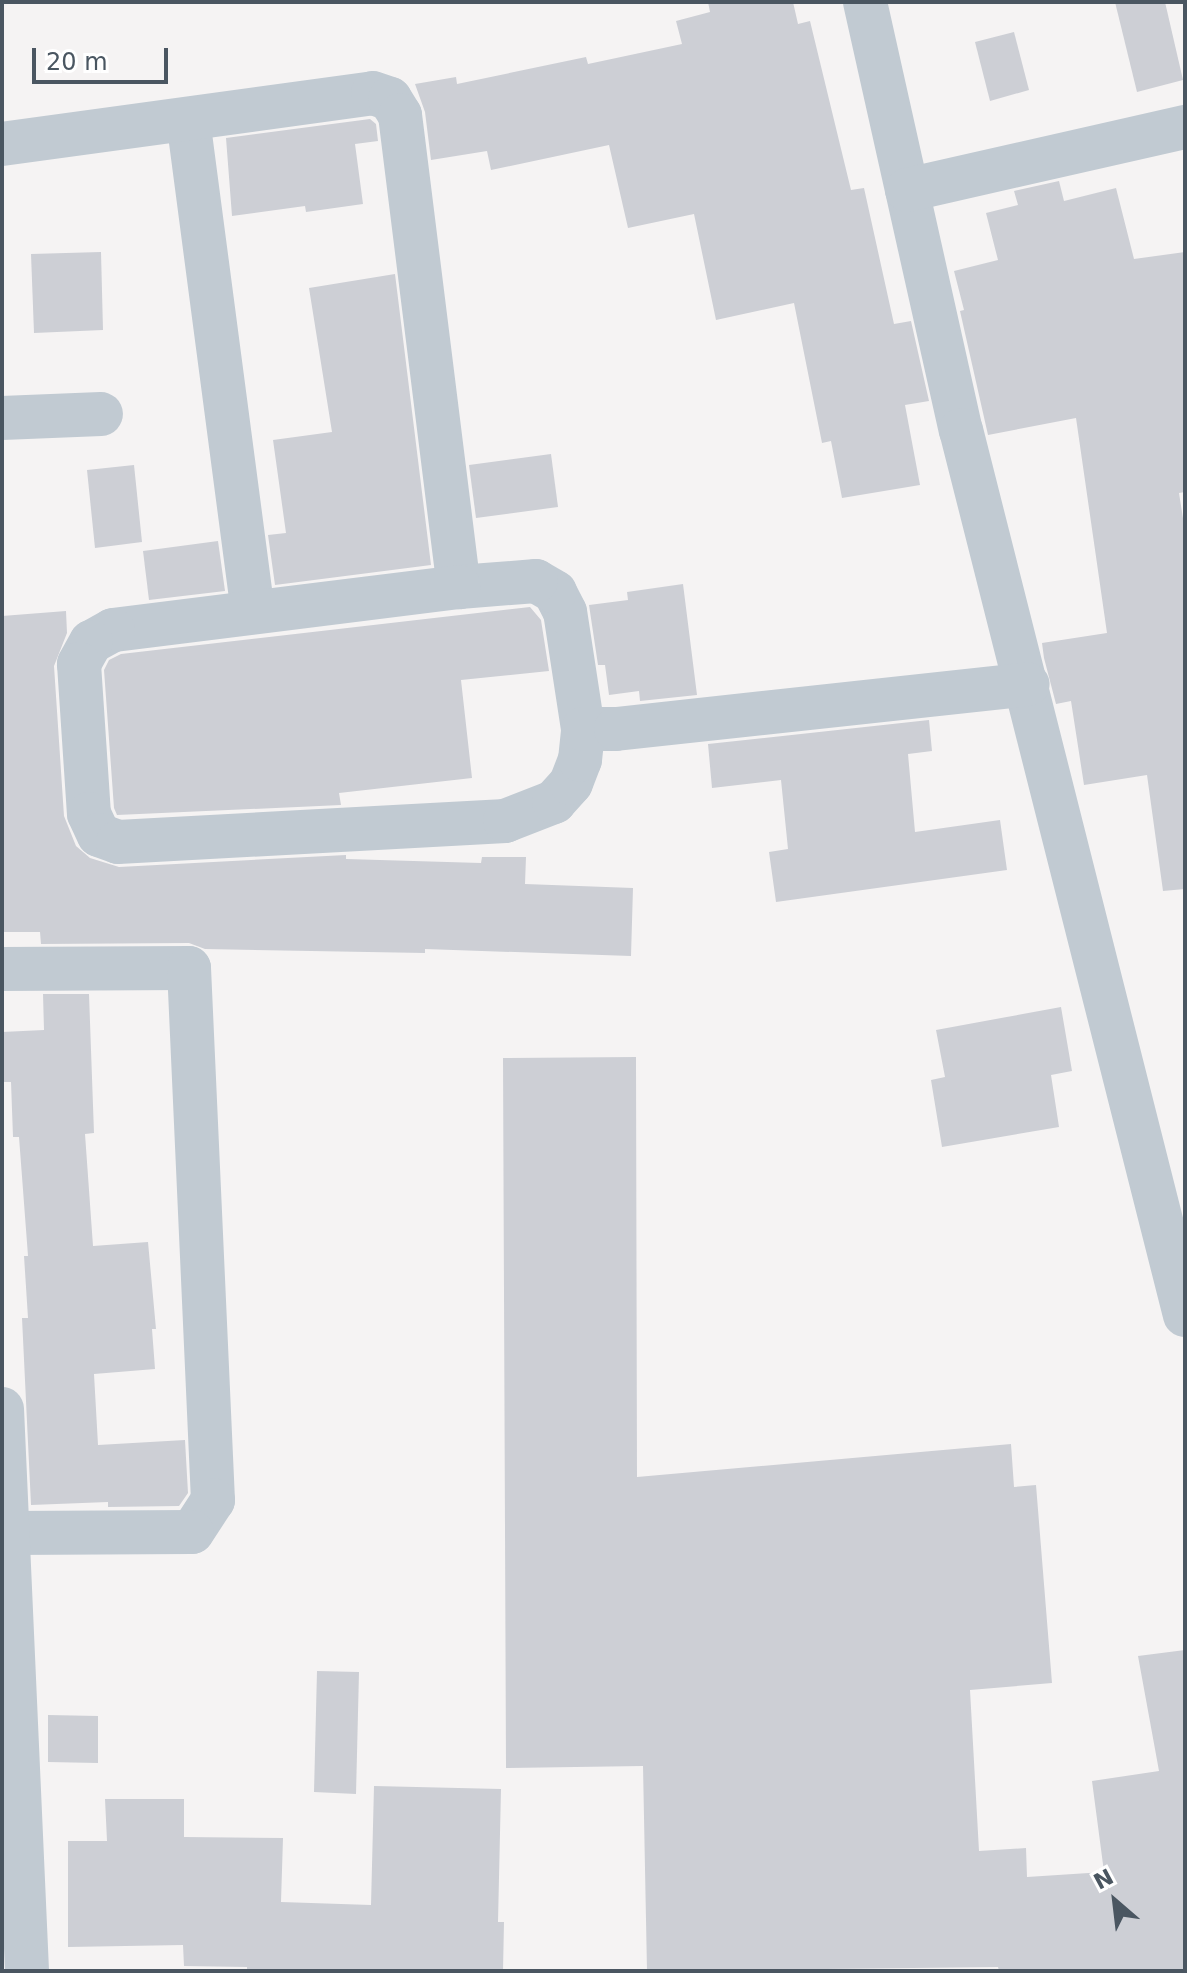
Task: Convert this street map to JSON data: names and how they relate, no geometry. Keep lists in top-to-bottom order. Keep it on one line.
{"scale_bar":"20 m","north":"top left"}
